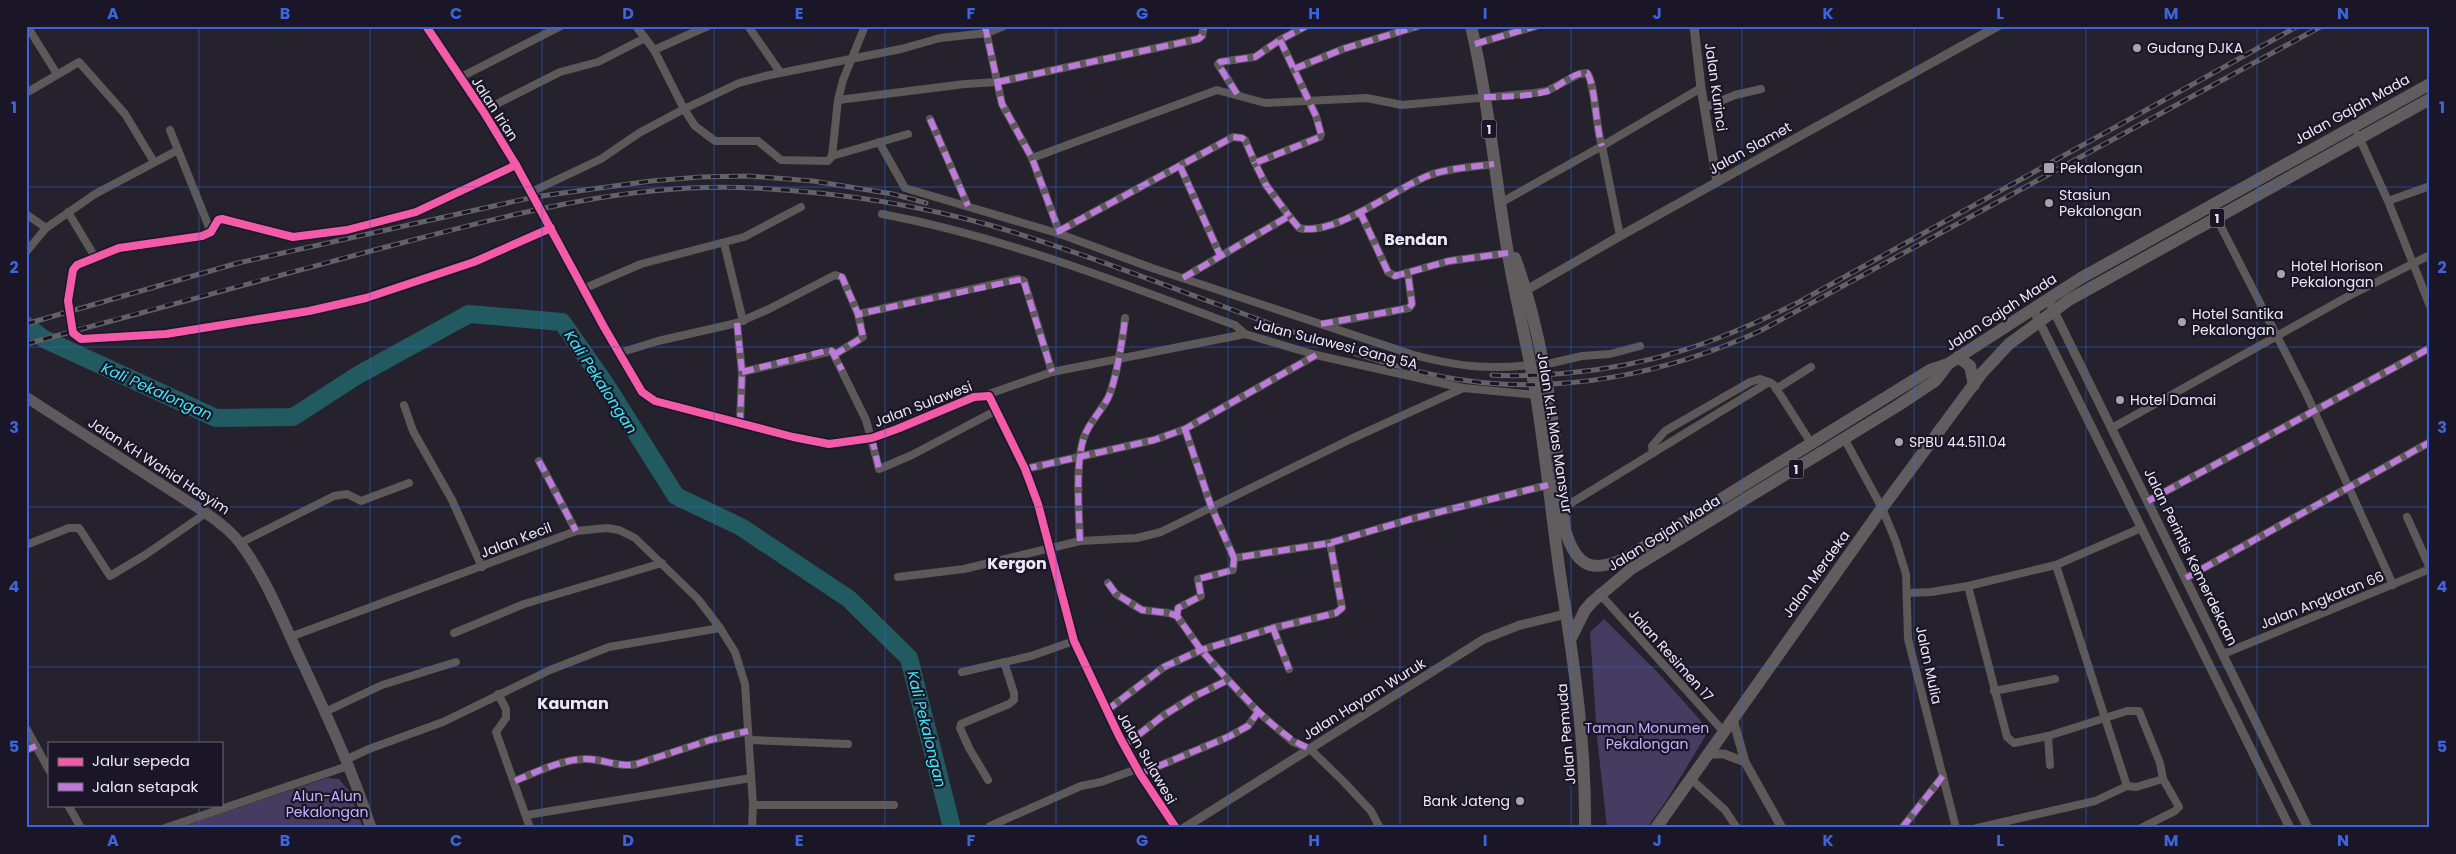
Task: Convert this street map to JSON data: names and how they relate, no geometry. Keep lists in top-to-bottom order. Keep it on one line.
{"streets":{"highway":["Jalan Gajah Mada","1","Jalan K.H. Mas Mansyur","Jalan Merdeka","Jalan Pemuda"],"main road":["Jalan KH Wahid Hasyim"],"street":["Jalan Kurinci","Jalan Irian","Jalan Slamet","Jalan Sulawesi Gang 5A","Jalan Sulawesi","Jalan Kecil","Jalan Perintis Kemerdekaan","Jalan Angkatan 66","Jalan Resimen 17","Jalan Mulia","Jalan Hayam Wuruk"]},"crossings":[["Jalan Kurinci","Jalan Slamet"],["Jalan Irian","Jalan Sulawesi"],["Jalan Gajah Mada","1"],["Jalan Gajah Mada","Jalan K.H. Mas Mansyur"],["Jalan Gajah Mada","Jalan Perintis Kemerdekaan"],["Jalan Gajah Mada","Jalan Merdeka"],["Jalan Gajah Mada","Jalan Resimen 17"],["Jalan Gajah Mada","Jalan Mulia"],["Jalan Gajah Mada","Jalan Pemuda"],["1","Jalan K.H. Mas Mansyur"],["Jalan Slamet","Jalan K.H. Mas Mansyur"],["Jalan Sulawesi Gang 5A","Jalan Sulawesi"],["Jalan Sulawesi Gang 5A","Jalan K.H. Mas Mansyur"],["Jalan K.H. Mas Mansyur","Jalan Hayam Wuruk"],["Jalan K.H. Mas Mansyur","Jalan Pemuda"],["Jalan KH Wahid Hasyim","Jalan Kecil"],["Jalan Perintis Kemerdekaan","Jalan Angkatan 66"],["Jalan Merdeka","Jalan Resimen 17"],["Jalan Merdeka","Jalan Mulia"]],"districts":["Bendan","Kergon","Kauman"],"water":["Kali Pekalongan"],"parks":["Taman Monumen Pekalongan","Alun-Alun Pekalongan"],"places":{"other":["Gudang DJKA","Stasiun Pekalongan","Hotel Horison Pekalongan","Hotel Santika Pekalongan","Hotel Damai","SPBU 44.511.04","Bank Jateng"],"transit":["Pekalongan"]},"legend":["Jalur sepeda","Jalan setapak"],"grid":{"columns":["A","B","C","D","E","F","G","H","I","J","K","L","M","N"],"rows":["1","2","3","4","5"]}}
